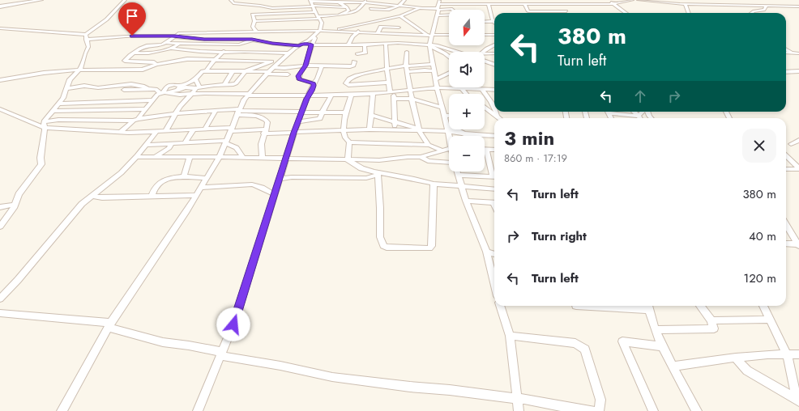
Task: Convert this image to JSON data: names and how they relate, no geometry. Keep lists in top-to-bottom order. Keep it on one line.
{"north":"bottom","page":{"map_buttons":["+","−"],"turn":["380 m","Turn left"],"heading":["3 min","860 m · 17:19"],"list":[{"name":"Turn left","value":"380 m"},{"name":"Turn right","value":"40 m"},{"name":"Turn left","value":"120 m"}]}}
